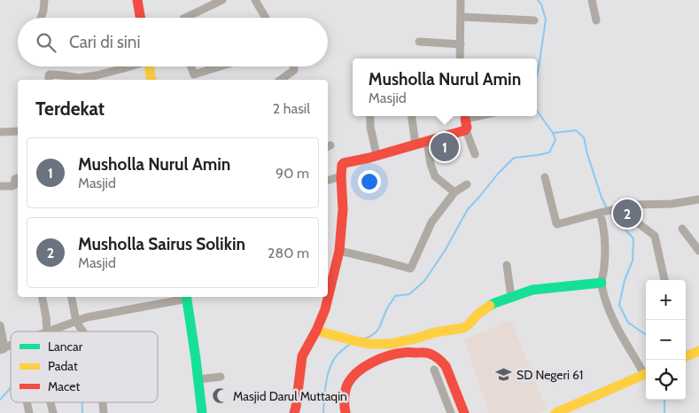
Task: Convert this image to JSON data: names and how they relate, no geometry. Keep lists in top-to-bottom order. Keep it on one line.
{"places":{"school or university":["SD Negeri 61"],"mosque":["Masjid Darul Muttaqin"]},"legend":["Lancar","Padat","Macet"],"page":{"search":"Cari di sini","popup":["Musholla Nurul Amin","Masjid"],"heading":["Terdekat","2 hasil"],"pins":["1","2"],"list":[{"mark":"1","name":"Musholla Nurul Amin","note":"Masjid","value":"90 m"},{"mark":"2","name":"Musholla Sairus Solikin","note":"Masjid","value":"280 m"}],"map_buttons":["+","−"]}}
